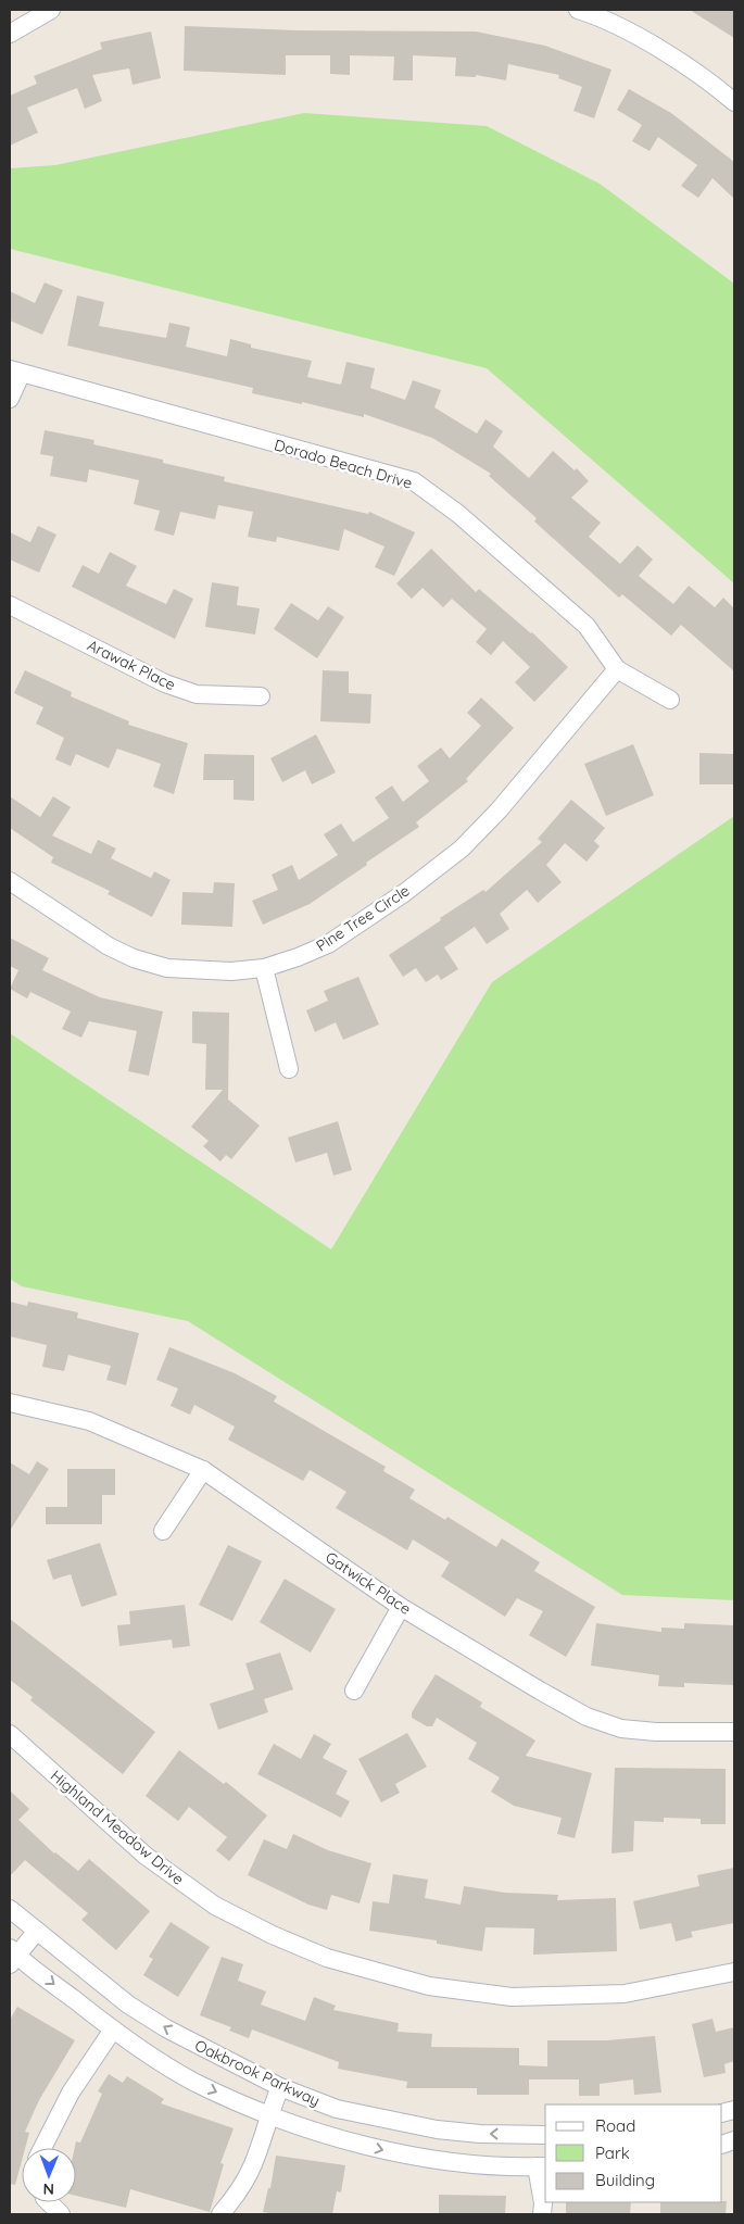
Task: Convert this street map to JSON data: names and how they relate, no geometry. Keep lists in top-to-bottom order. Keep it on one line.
{"streets":{"street":["Dorado Beach Drive","Arawak Place","Pine Tree Circle","Gatwick Place","Highland Meadow Drive","Oakbrook Parkway"]},"crossings":[["Dorado Beach Drive","Pine Tree Circle"]],"legend":["Road","Park","Building"],"north":"bottom"}
